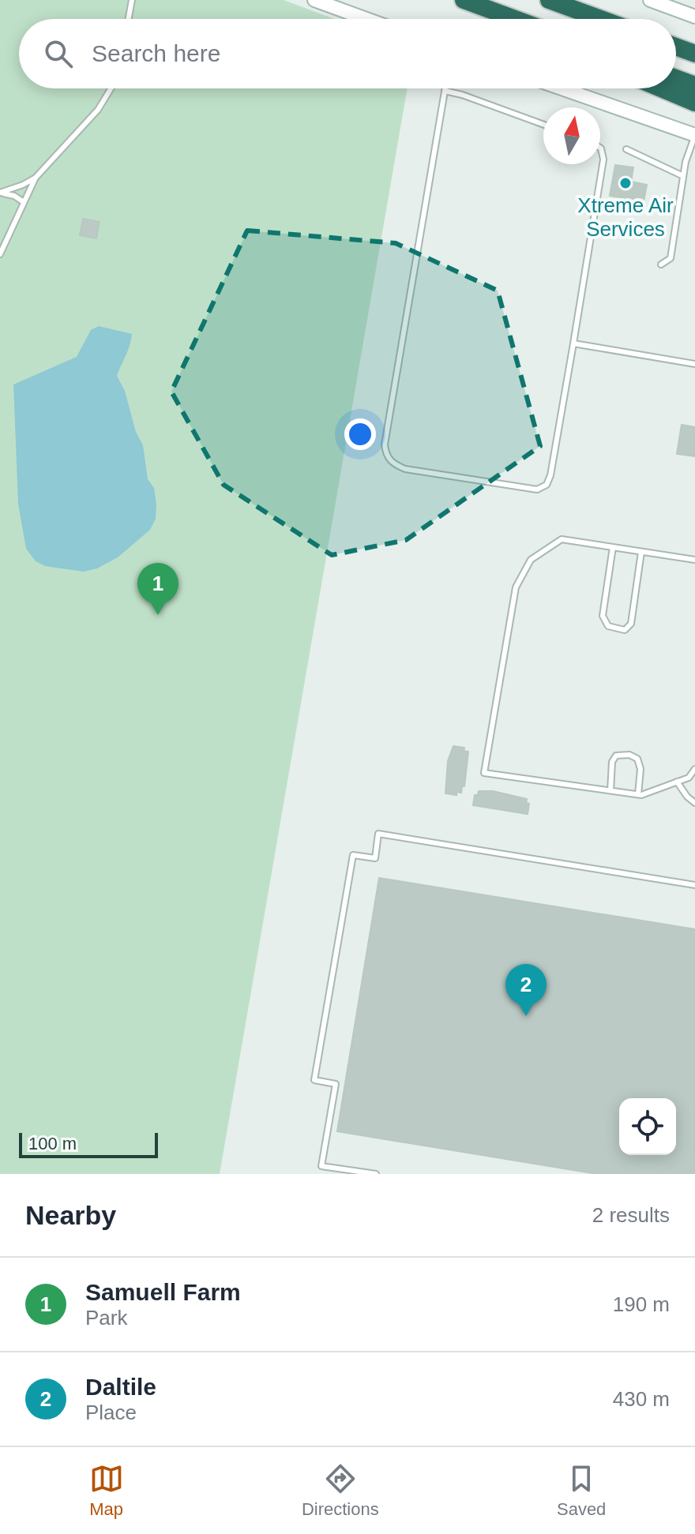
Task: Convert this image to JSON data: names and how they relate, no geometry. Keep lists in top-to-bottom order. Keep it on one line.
{"places":["Xtreme Air Services"],"scale_bar":"100 m","north":"top","page":{"search":"Search here","pins":["1","2"],"scale":"100 m","heading":["Nearby","2 results"],"list":[{"mark":"1","name":"Samuell Farm","note":"Park","value":"190 m"},{"mark":"2","name":"Daltile","note":"Place","value":"430 m"}],"nav":["Map","Directions","Saved"]}}
